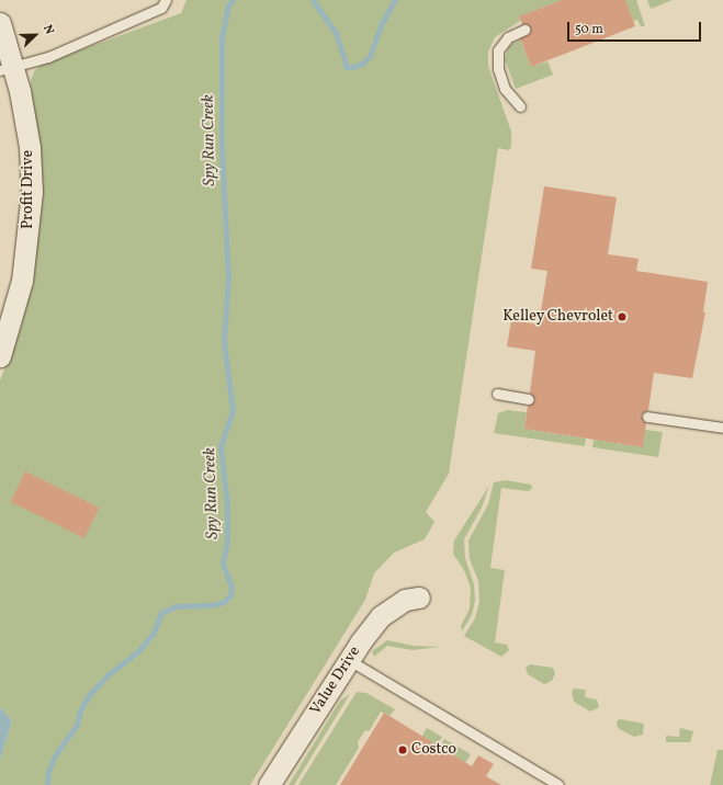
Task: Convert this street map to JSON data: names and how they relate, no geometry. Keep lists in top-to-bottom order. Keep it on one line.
{"streets":{"street":["Profit Drive","Value Drive"]},"water":["Spy Run Creek"],"places":["Kelley Chevrolet","Costco"],"scale_bar":"50 m","north":"top right"}
